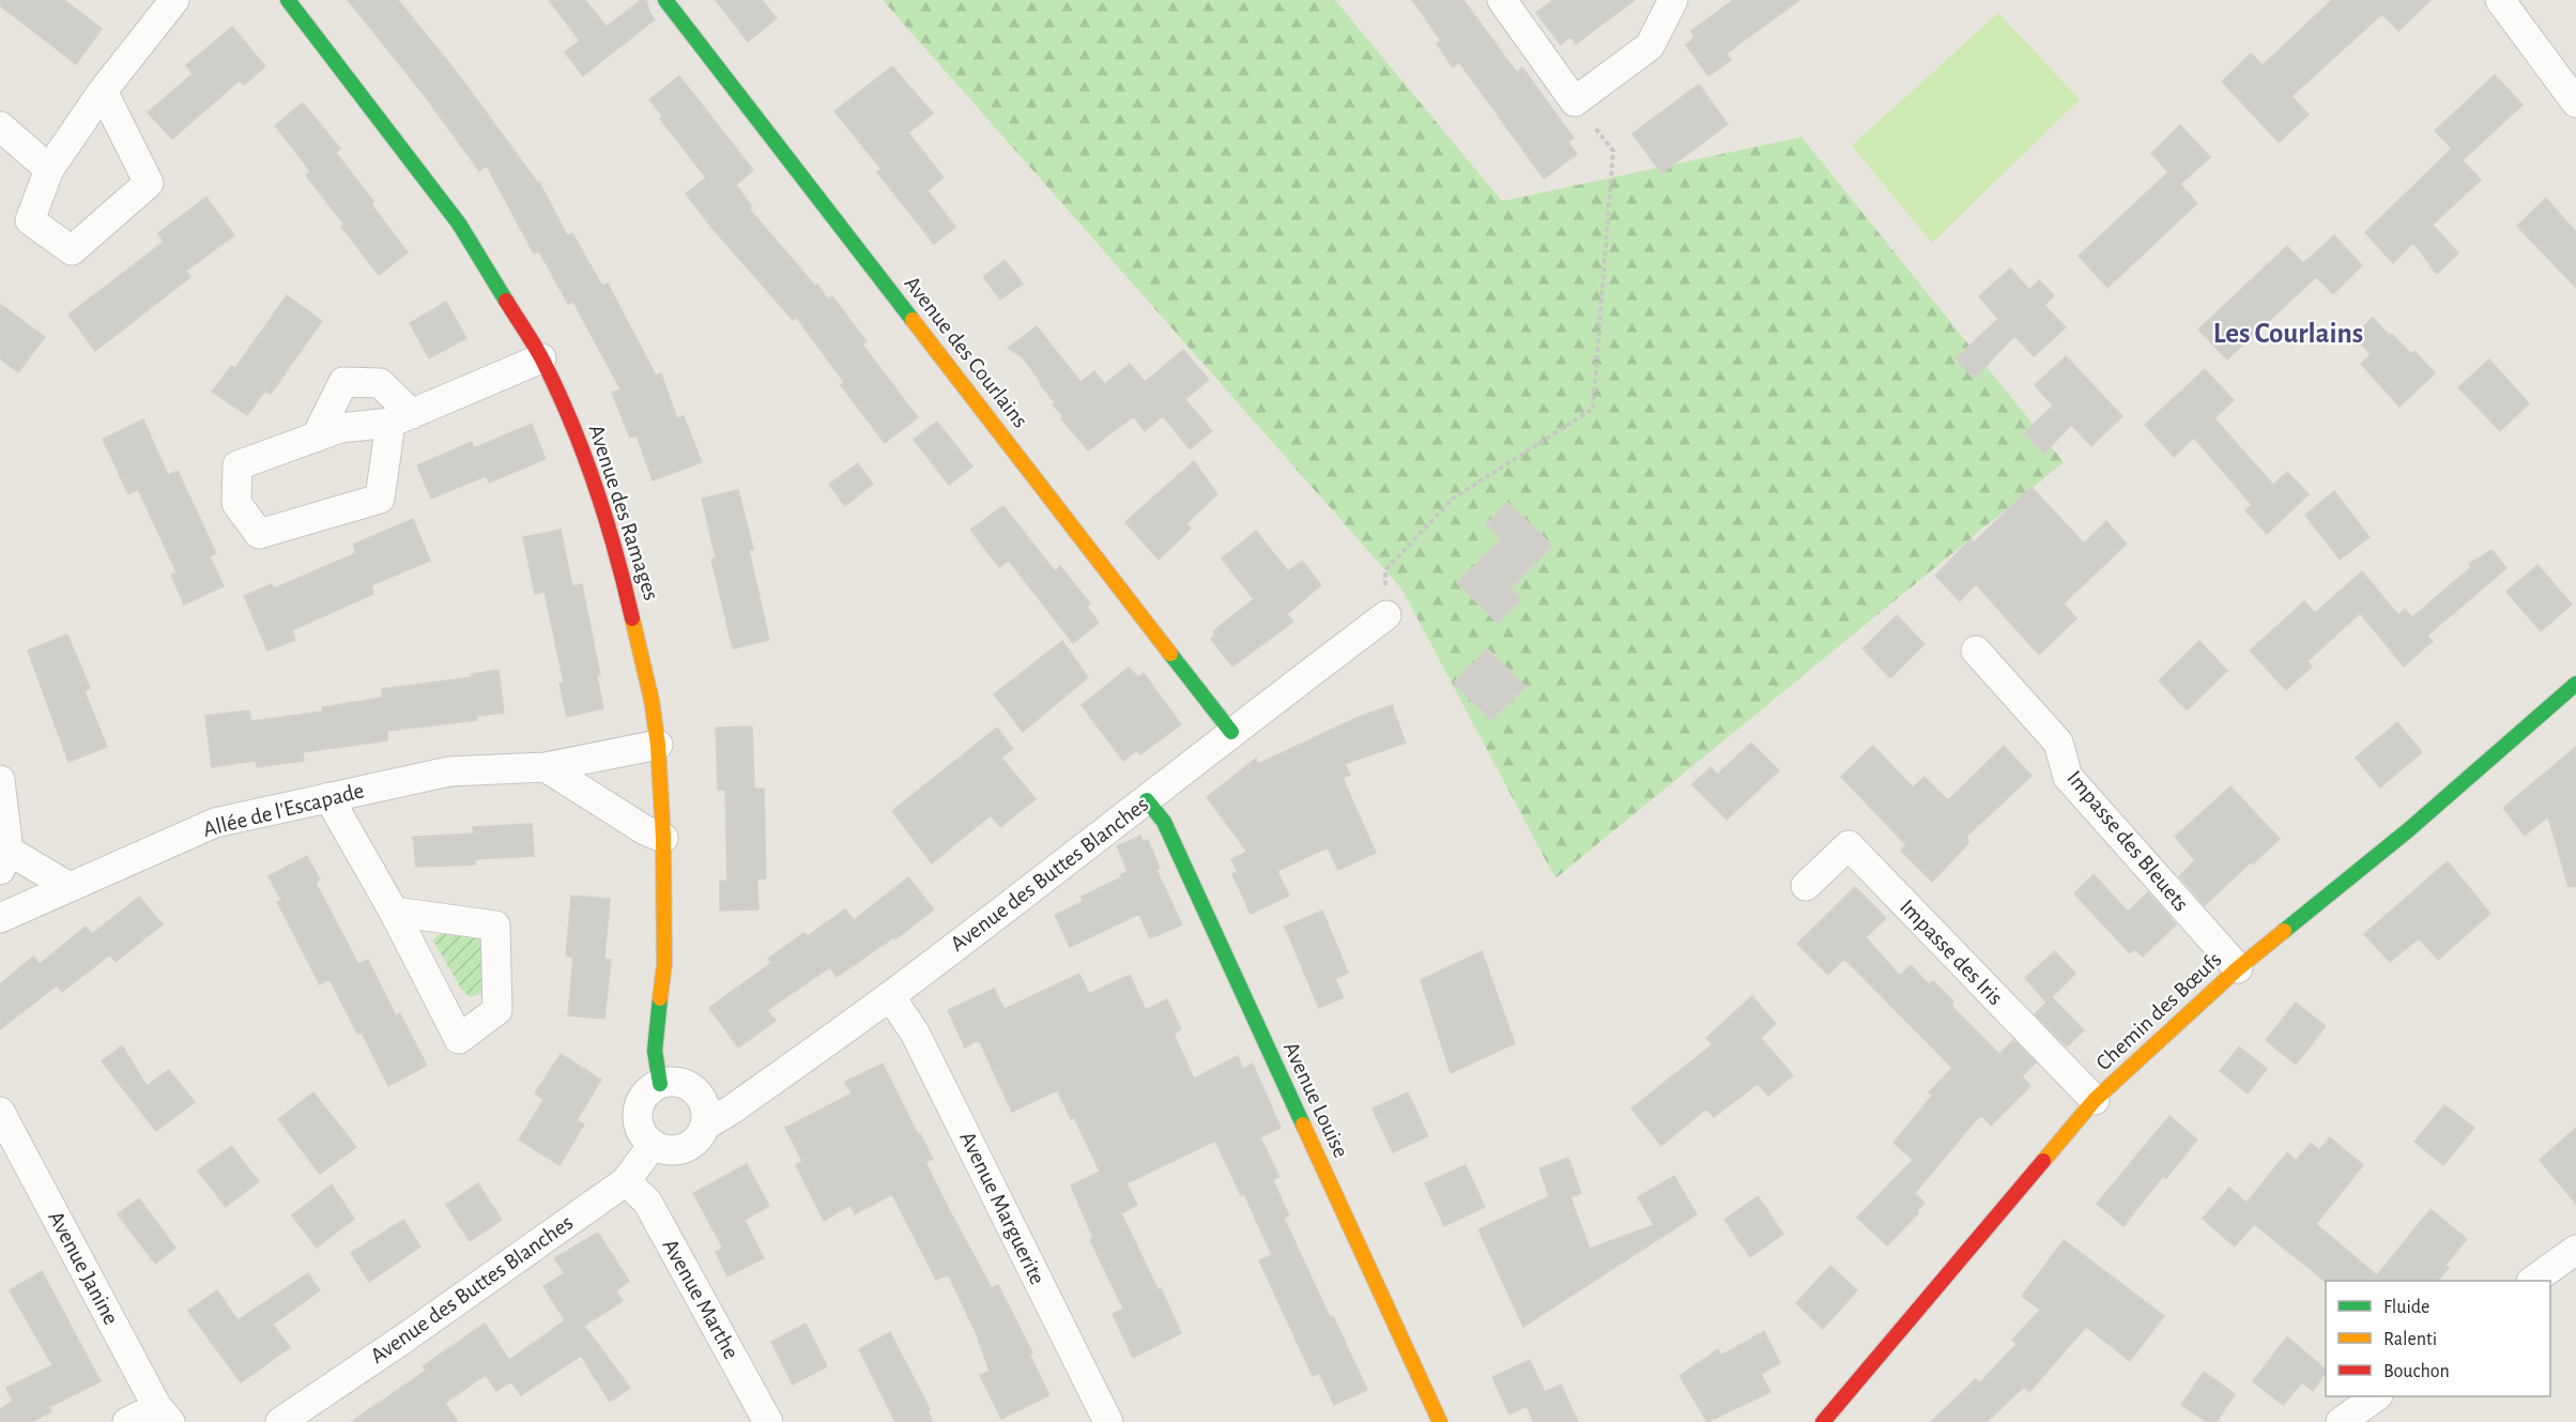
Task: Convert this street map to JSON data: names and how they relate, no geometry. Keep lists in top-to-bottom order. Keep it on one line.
{"streets":{"street":["Avenue des Courlains","Avenue des Ramages","Allée de l'Escapade","Impasse des Bleuets","Avenue des Buttes Blanches","Impasse des Iris","Chemin des Bœufs","Avenue Louise","Avenue Marguerite","Avenue Janine","Avenue Marthe"]},"crossings":[["Avenue des Courlains","Avenue des Buttes Blanches"],["Avenue des Ramages","Allée de l'Escapade"],["Avenue des Ramages","Avenue des Buttes Blanches"],["Impasse des Bleuets","Chemin des Bœufs"],["Avenue des Buttes Blanches","Avenue Louise"],["Avenue des Buttes Blanches","Avenue Marguerite"],["Avenue des Buttes Blanches","Avenue Marthe"],["Impasse des Iris","Chemin des Bœufs"]],"districts":["Les Courlains"],"legend":["Fluide","Ralenti","Bouchon"]}
